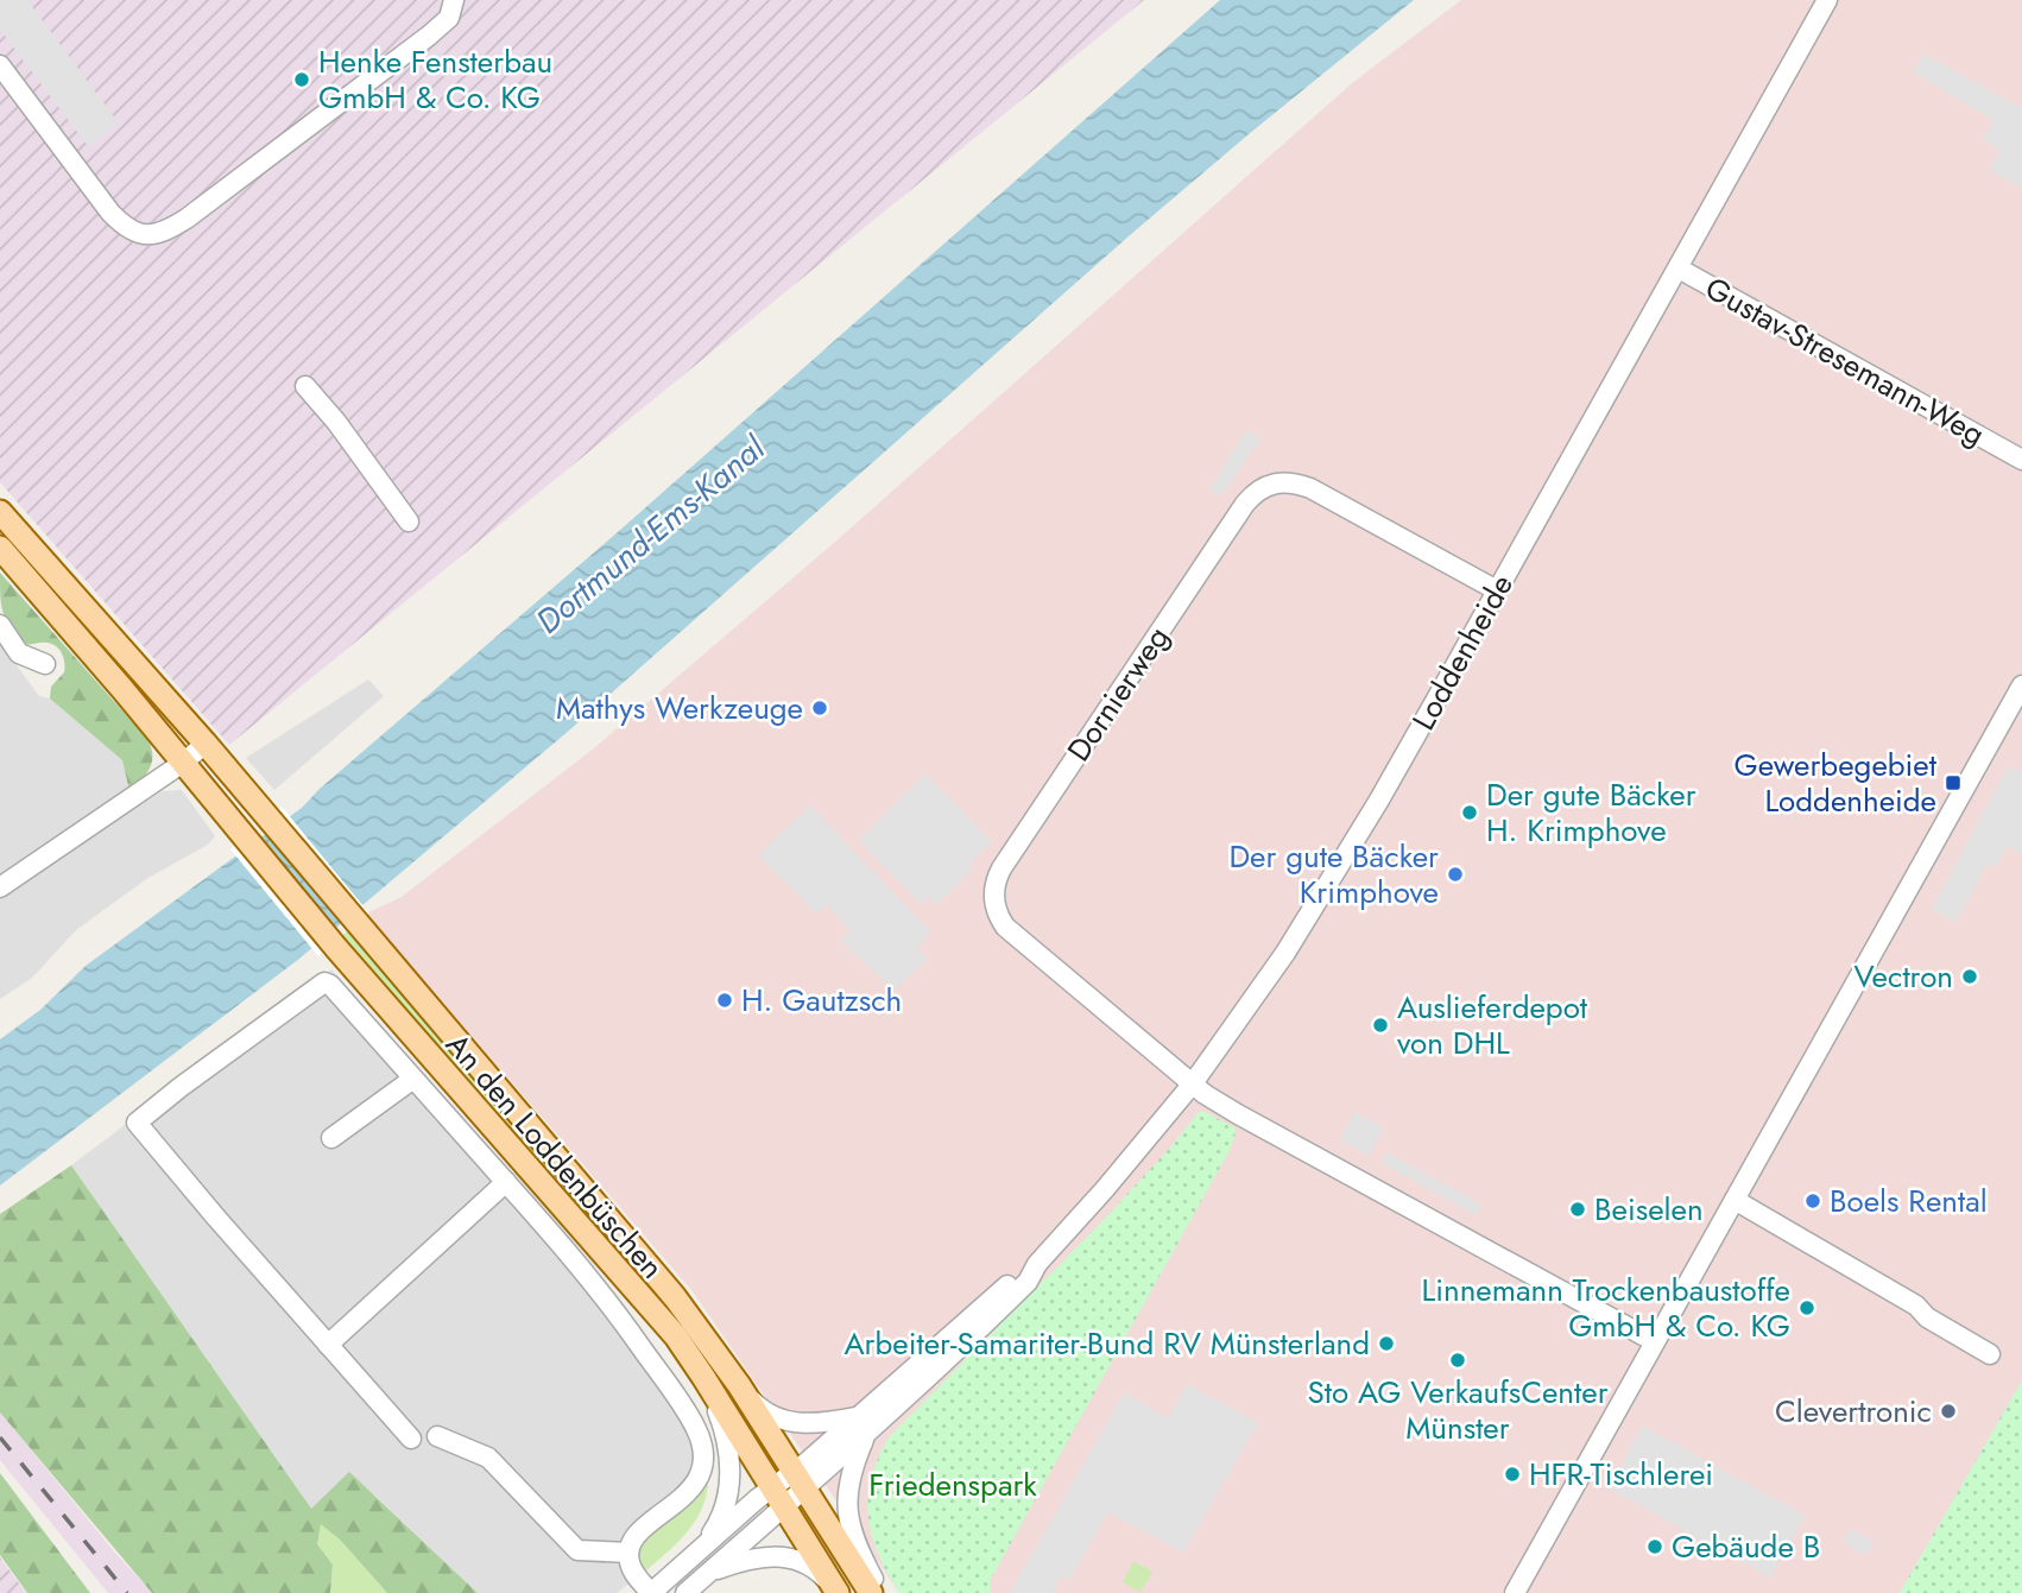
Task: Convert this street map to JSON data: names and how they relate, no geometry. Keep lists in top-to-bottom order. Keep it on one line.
{"streets":{"main road":["An den Loddenbüschen"],"street":["Gustav-Stresemann-Weg","Loddenheide","Dornierweg"]},"crossings":[["Gustav-Stresemann-Weg","Loddenheide"],["Loddenheide","Dornierweg"],["Loddenheide","An den Loddenbüschen"]],"water":["Dortmund-Ems-Kanal"],"parks":["Friedenspark"],"places":{"other":["Henke Fensterbau GmbH & Co. KG","Mathys Werkzeuge","Der gute Bäcker H. Krimphove","Der gute Bäcker Krimphove","Vectron","H. Gautzsch","Auslieferdepot von DHL","Boels Rental","Beiselen","Linnemann Trockenbaustoffe GmbH & Co. KG","Arbeiter-Samariter-Bund RV Münsterland","Sto AG VerkaufsCenter Münster","Clevertronic","HFR-Tischlerei","Gebäude B"],"transit":["Gewerbegebiet Loddenheide"]}}
